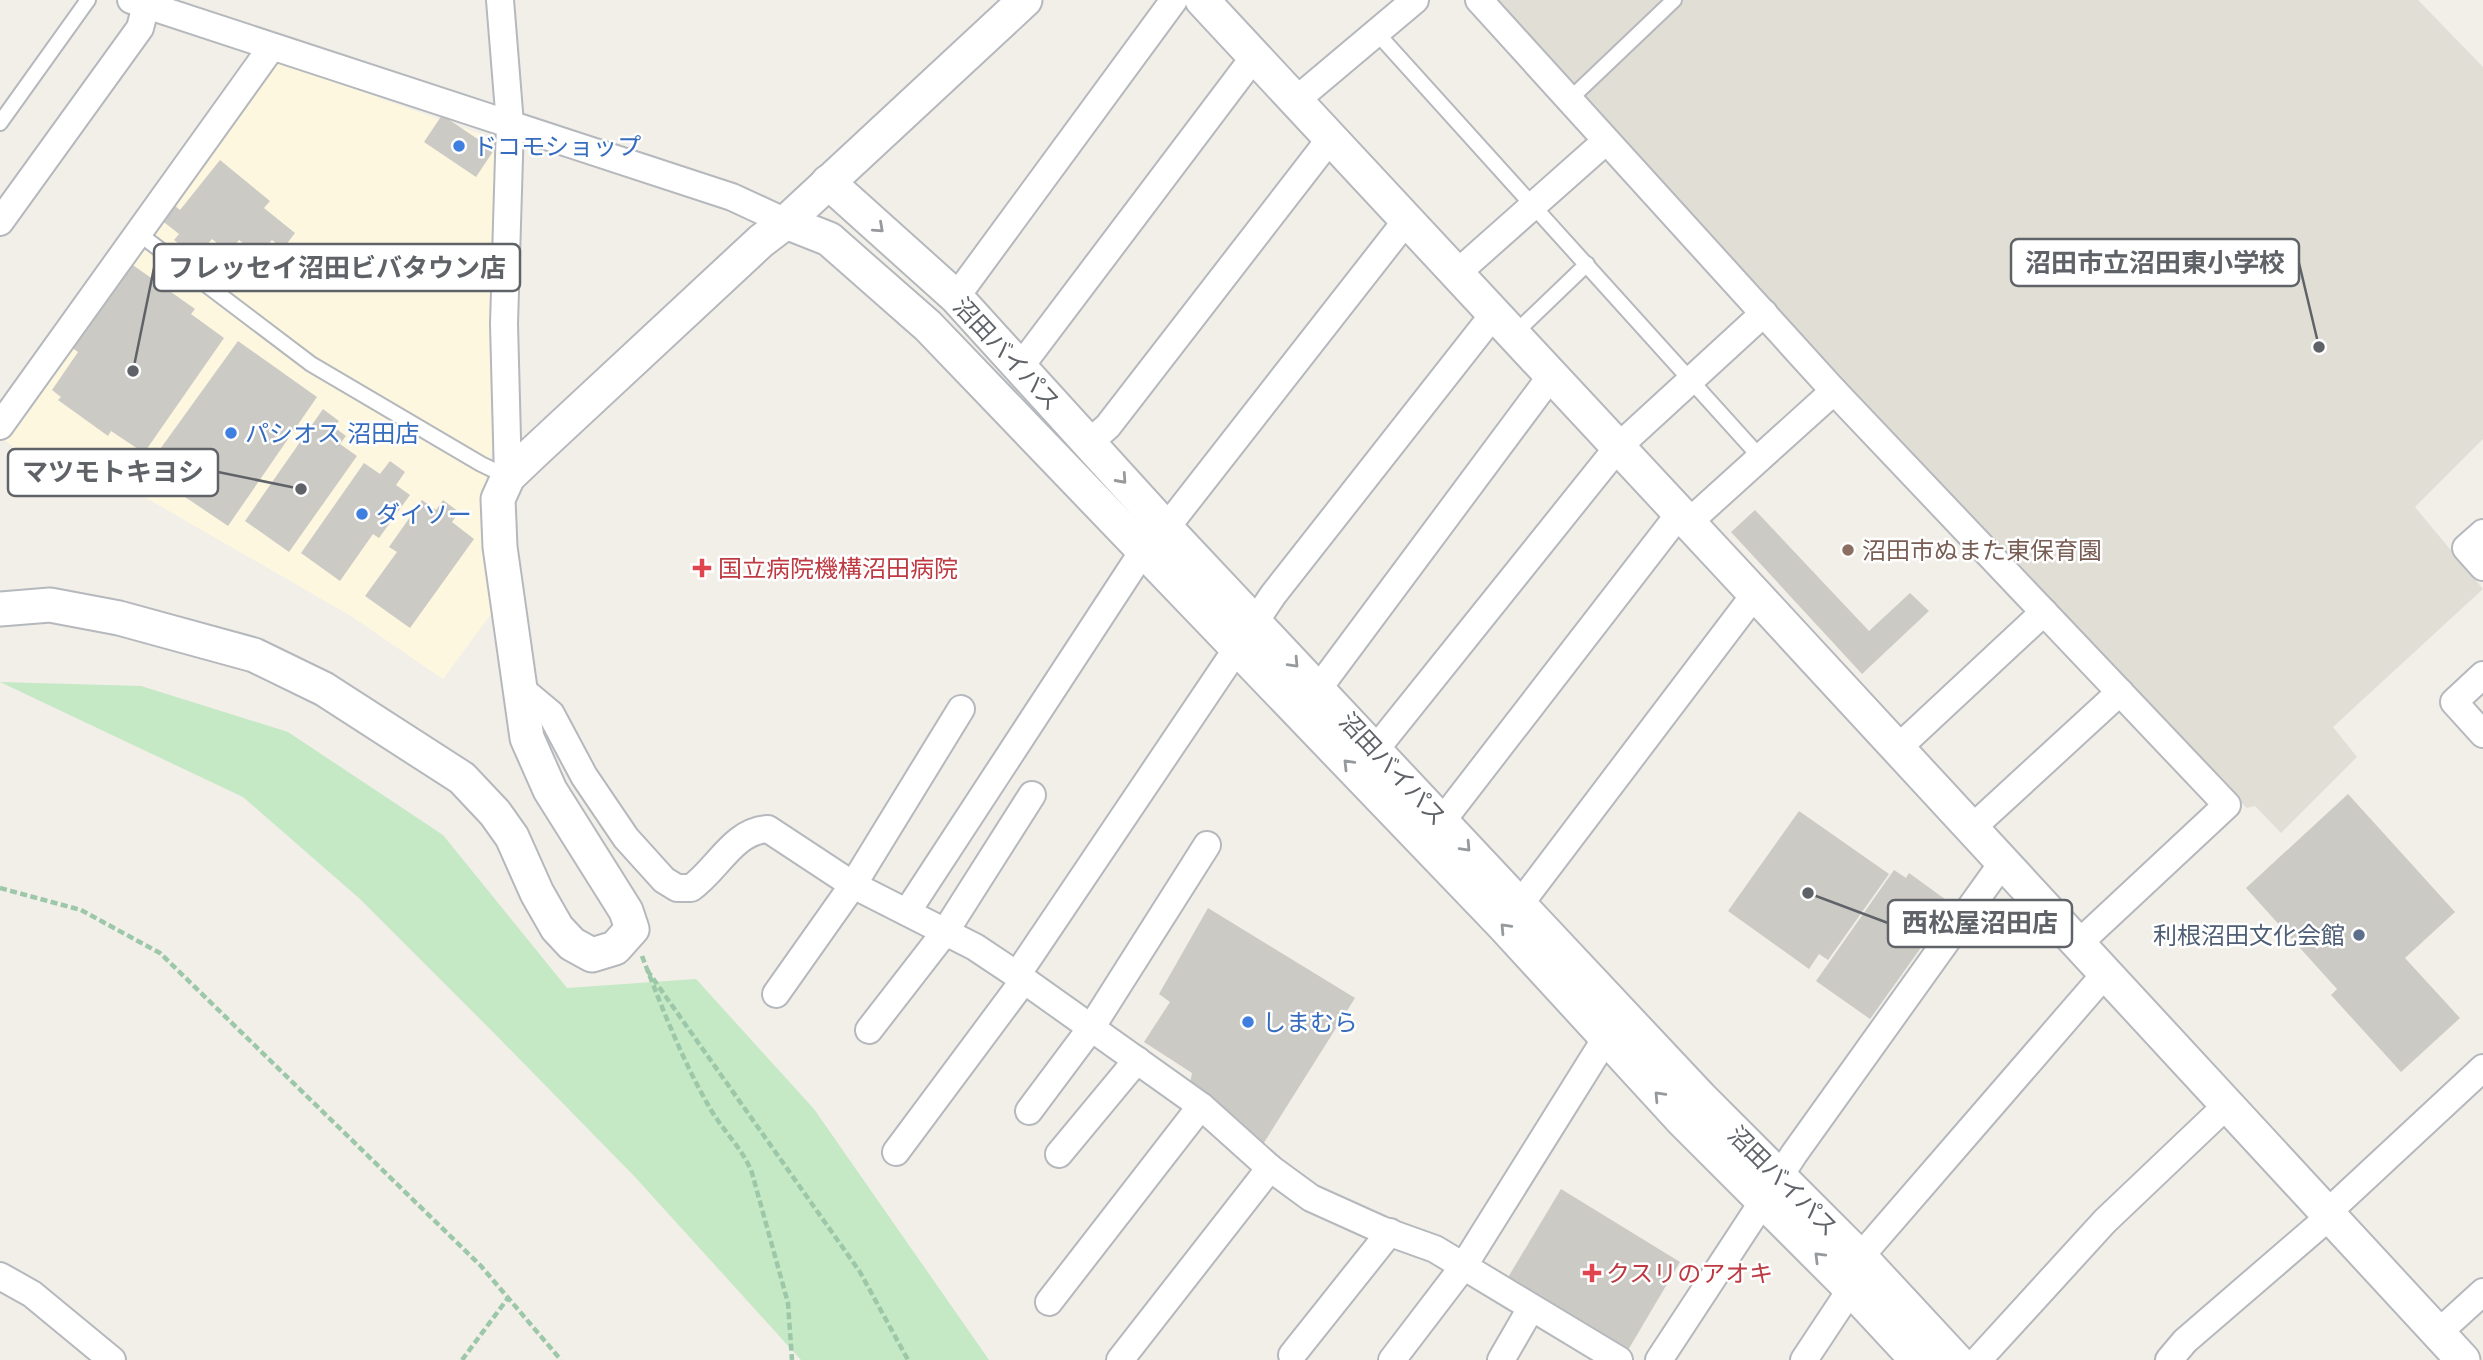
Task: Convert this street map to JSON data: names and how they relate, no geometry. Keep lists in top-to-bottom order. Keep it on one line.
{"streets":{"street":["沼田バイパス"]},"places":{"other":["ドコモショップ","沼田市立沼田東小学校","フレッセイ沼田ビバタウン店","パシオス 沼田店","マツモトキヨシ","ダイソー","沼田市ぬまた東保育園","西松屋沼田店","利根沼田文化会館","しまむら"],"health":["国立病院機構沼田病院","クスリのアオキ"]}}
